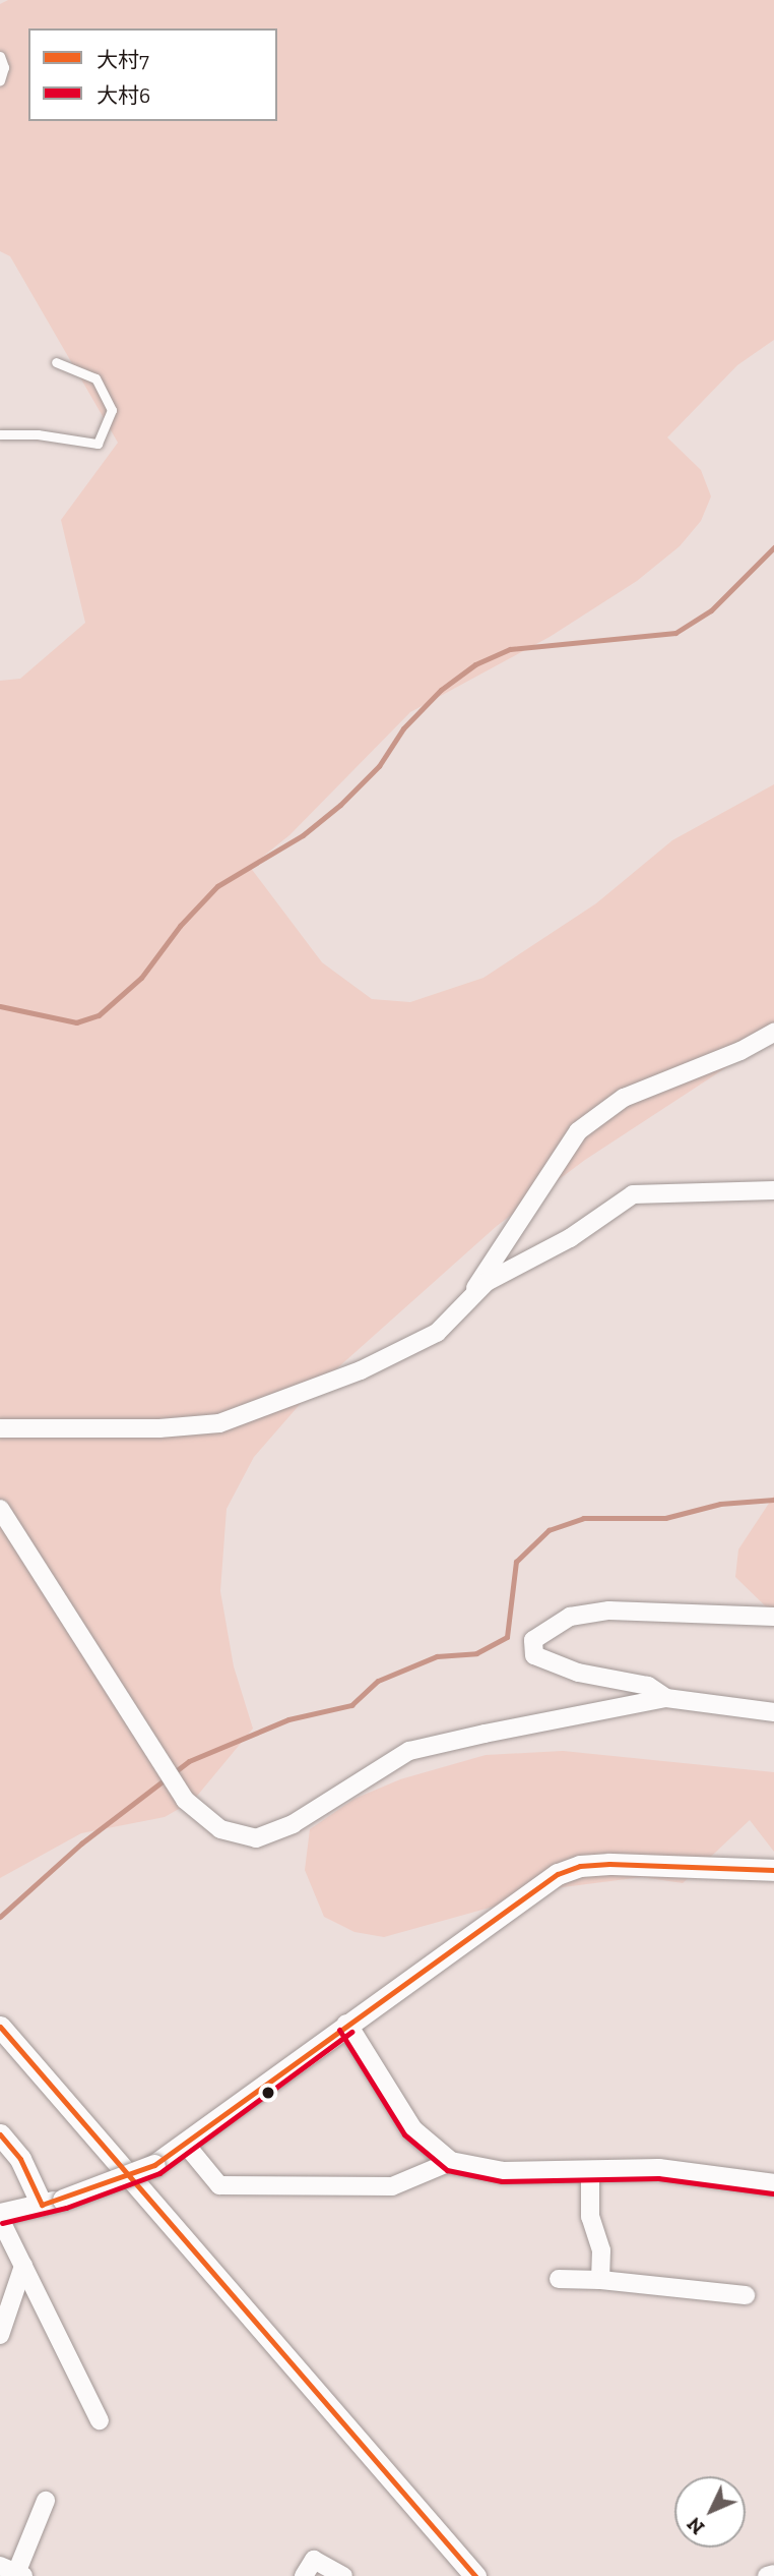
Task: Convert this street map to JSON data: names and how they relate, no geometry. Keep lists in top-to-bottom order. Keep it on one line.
{"lines":["transit line 大村7","transit line 大村6"],"legend":["大村7","大村6"],"north":"bottom left"}
